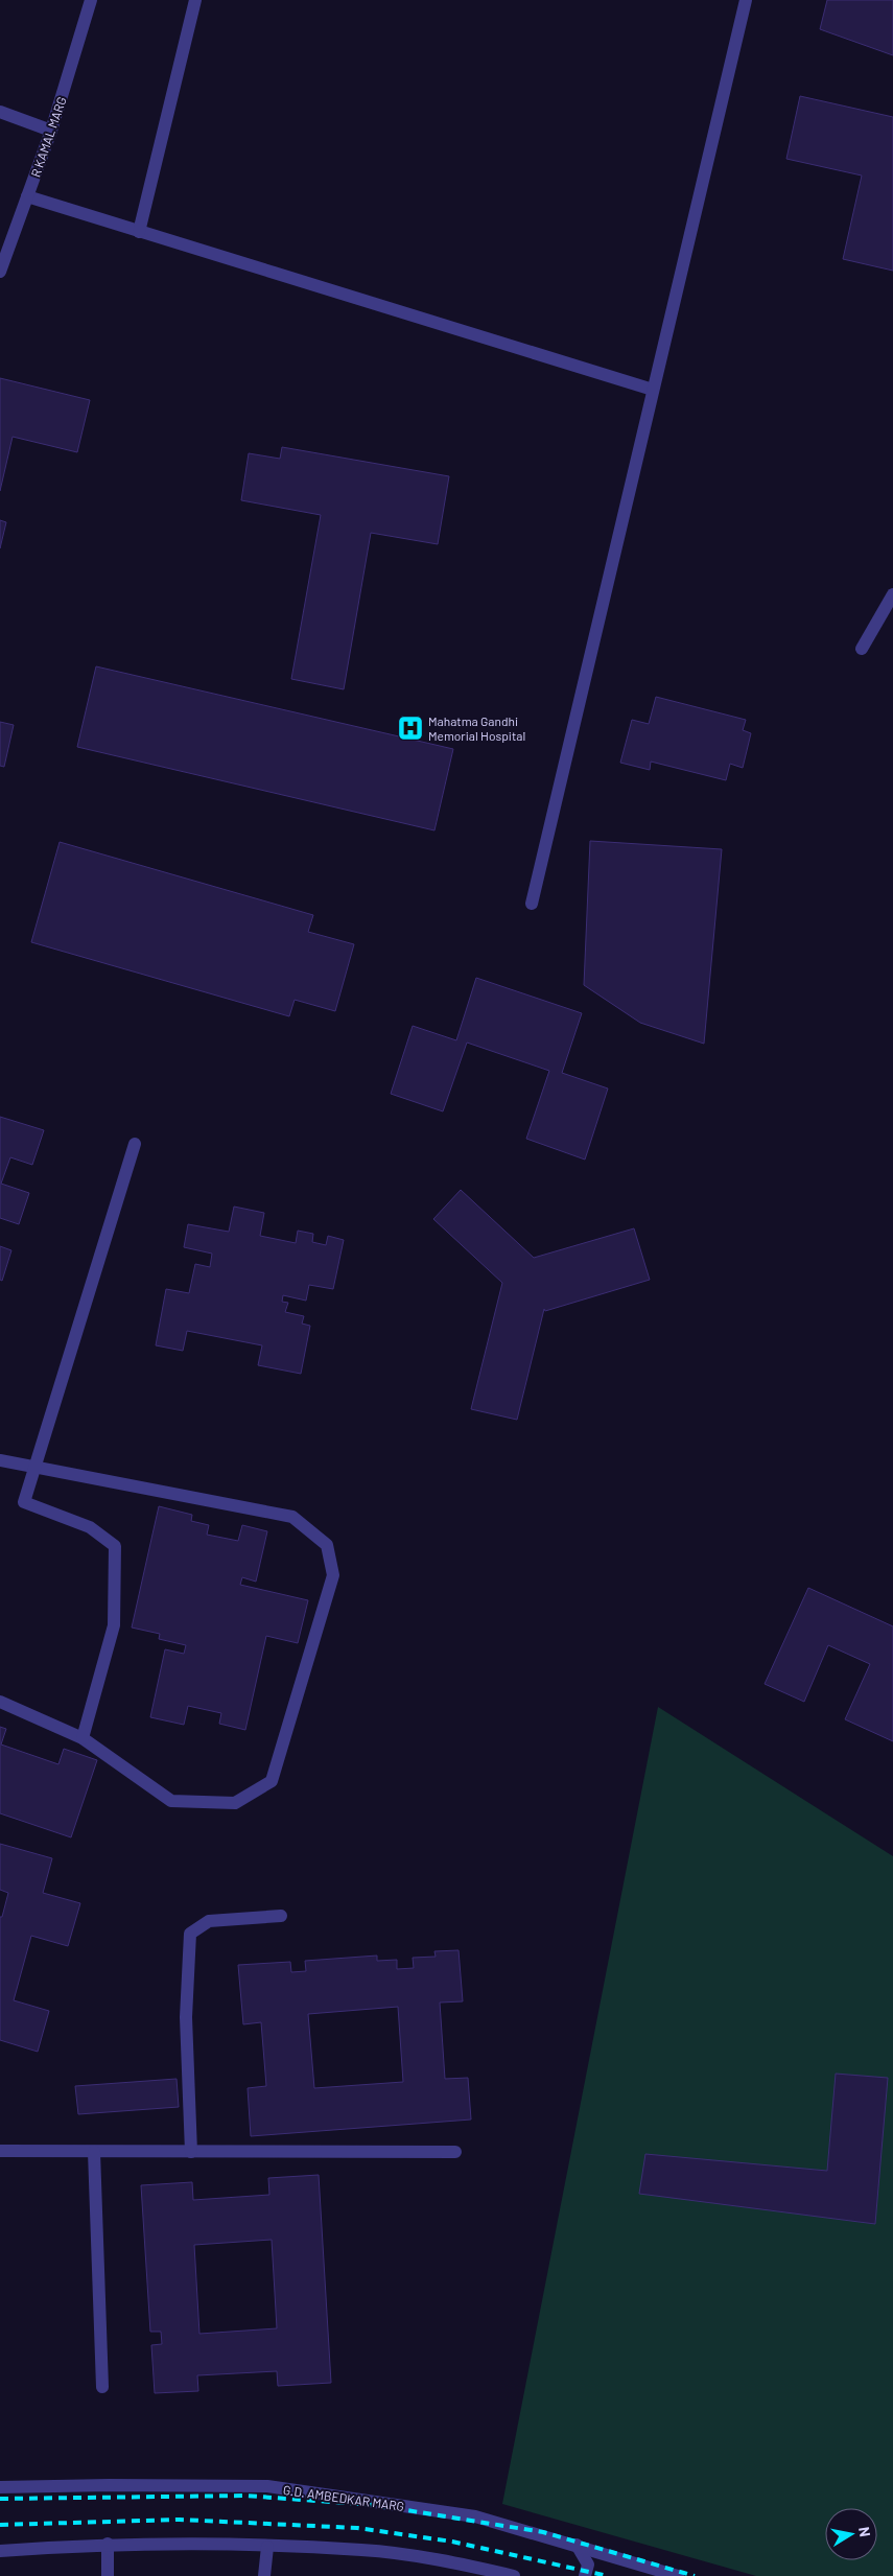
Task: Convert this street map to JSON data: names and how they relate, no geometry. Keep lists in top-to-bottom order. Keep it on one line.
{"streets":{"street":["R KAMAL MARG","G.D. AMBEDKAR MARG"]},"places":{"hospital":["Mahatma Gandhi Memorial Hospital"]},"north":"right"}
